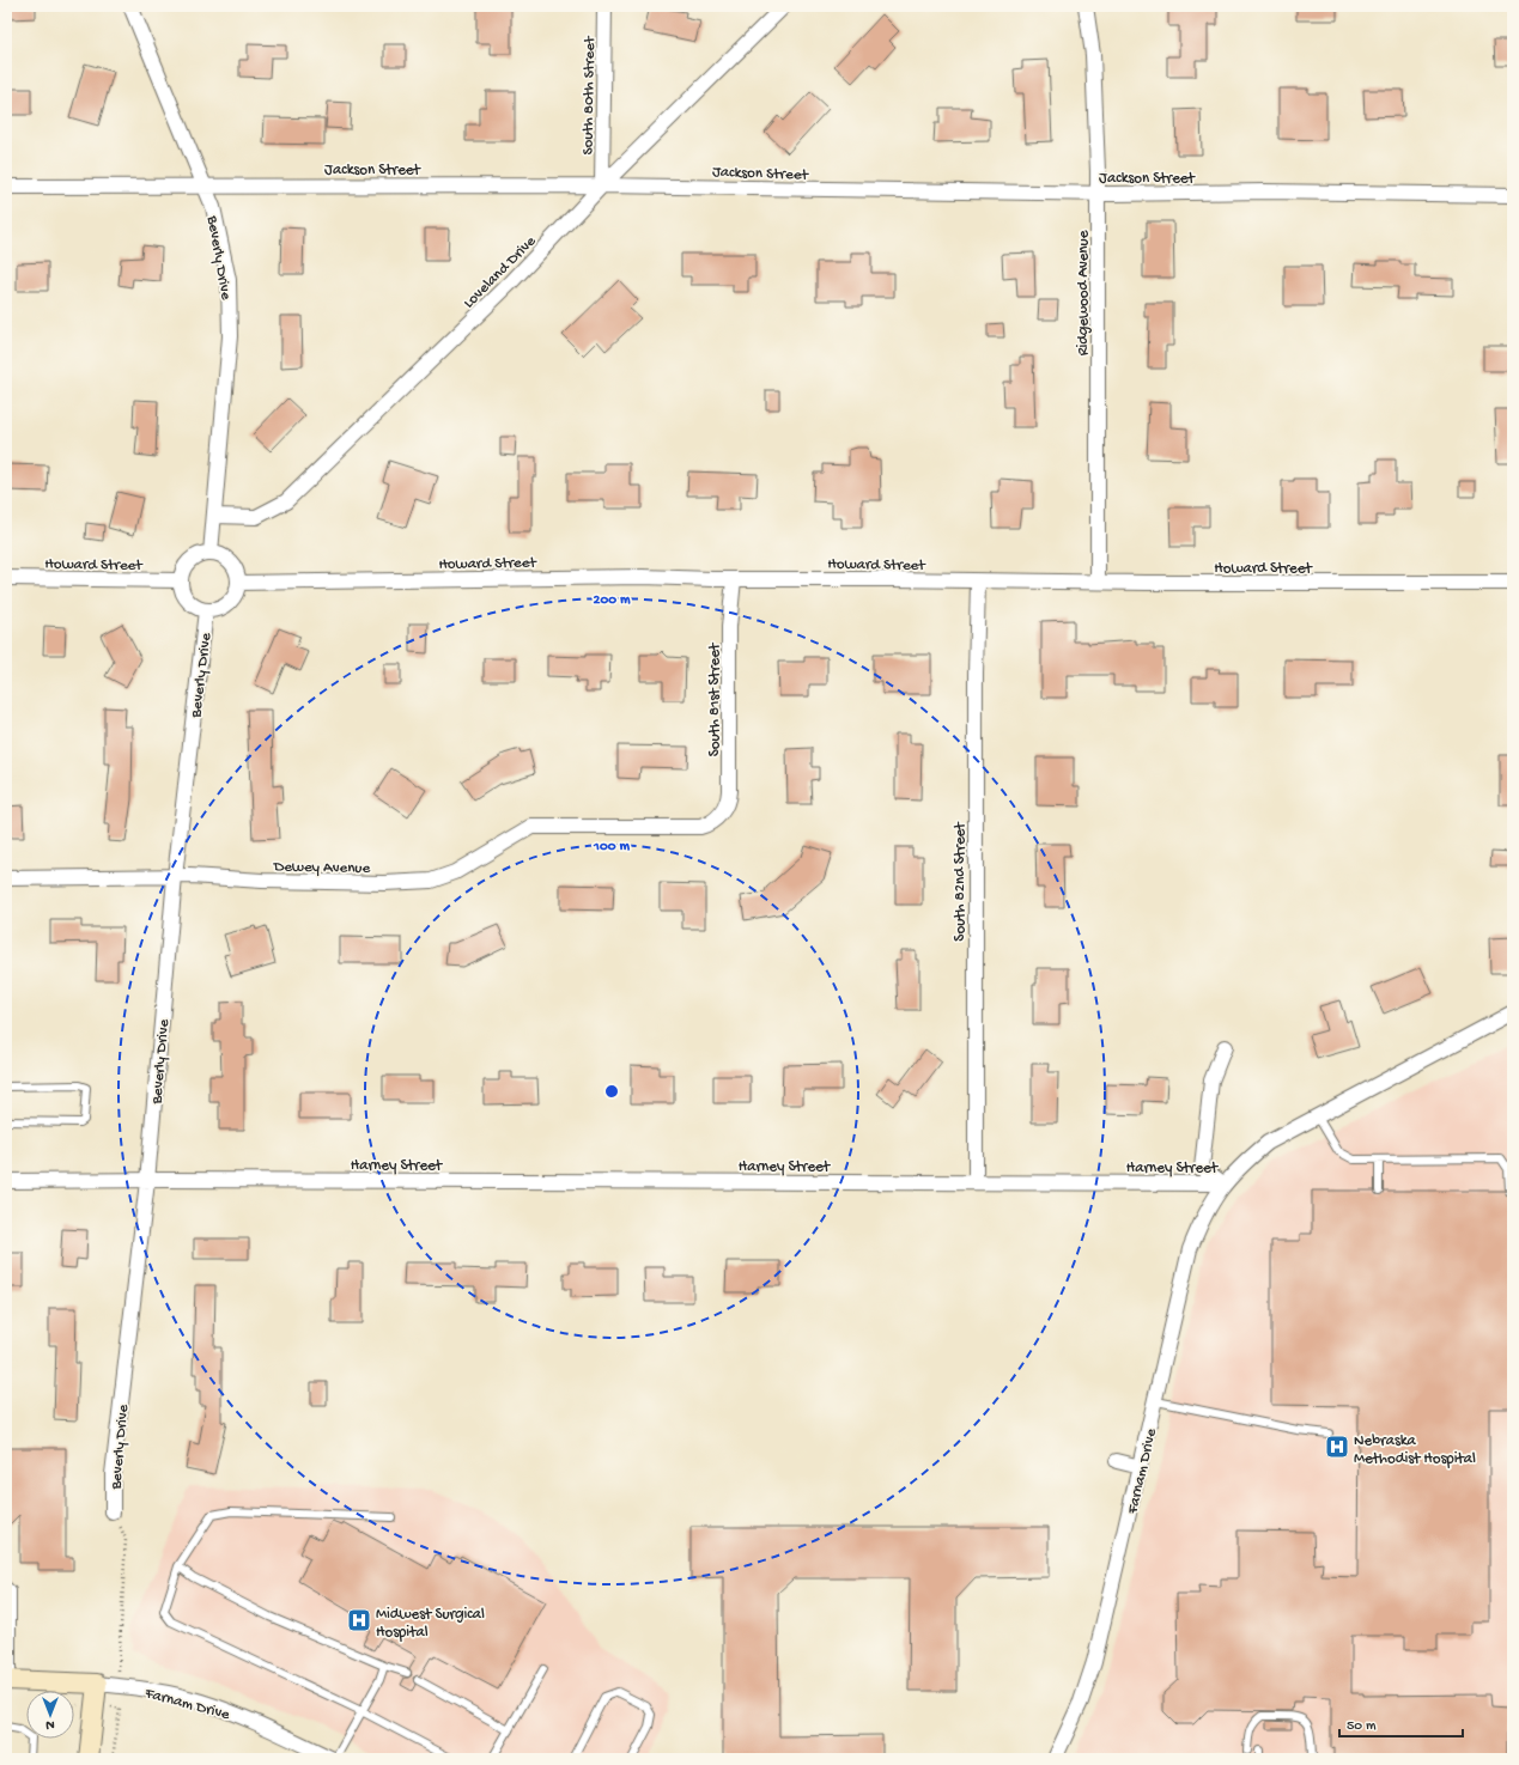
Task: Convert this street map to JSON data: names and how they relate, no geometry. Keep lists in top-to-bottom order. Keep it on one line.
{"streets":{"main road":["Farnam Drive"],"street":["South 80th Street","Jackson Street","Beverly Drive","Loveland Drive","Ridgewood Avenue","Howard Street","South 81st Street","Dewey Avenue","South 82nd Street","Harney Street"]},"crossings":[["South 80th Street","Jackson Street"],["South 80th Street","Loveland Drive"],["Jackson Street","Beverly Drive"],["Jackson Street","Loveland Drive"],["Jackson Street","Ridgewood Avenue"],["Beverly Drive","Loveland Drive"],["Beverly Drive","Howard Street"],["Beverly Drive","Dewey Avenue"],["Beverly Drive","Harney Street"],["Ridgewood Avenue","Howard Street"],["Howard Street","South 81st Street"],["Howard Street","South 82nd Street"],["South 81st Street","Dewey Avenue"],["South 82nd Street","Harney Street"],["Harney Street","Farnam Drive"]],"places":{"hospital":["Nebraska Methodist Hospital","Midwest Surgical Hospital"]},"scale_bar":"50 m","north":"bottom","rings":["200 m","100 m"]}
